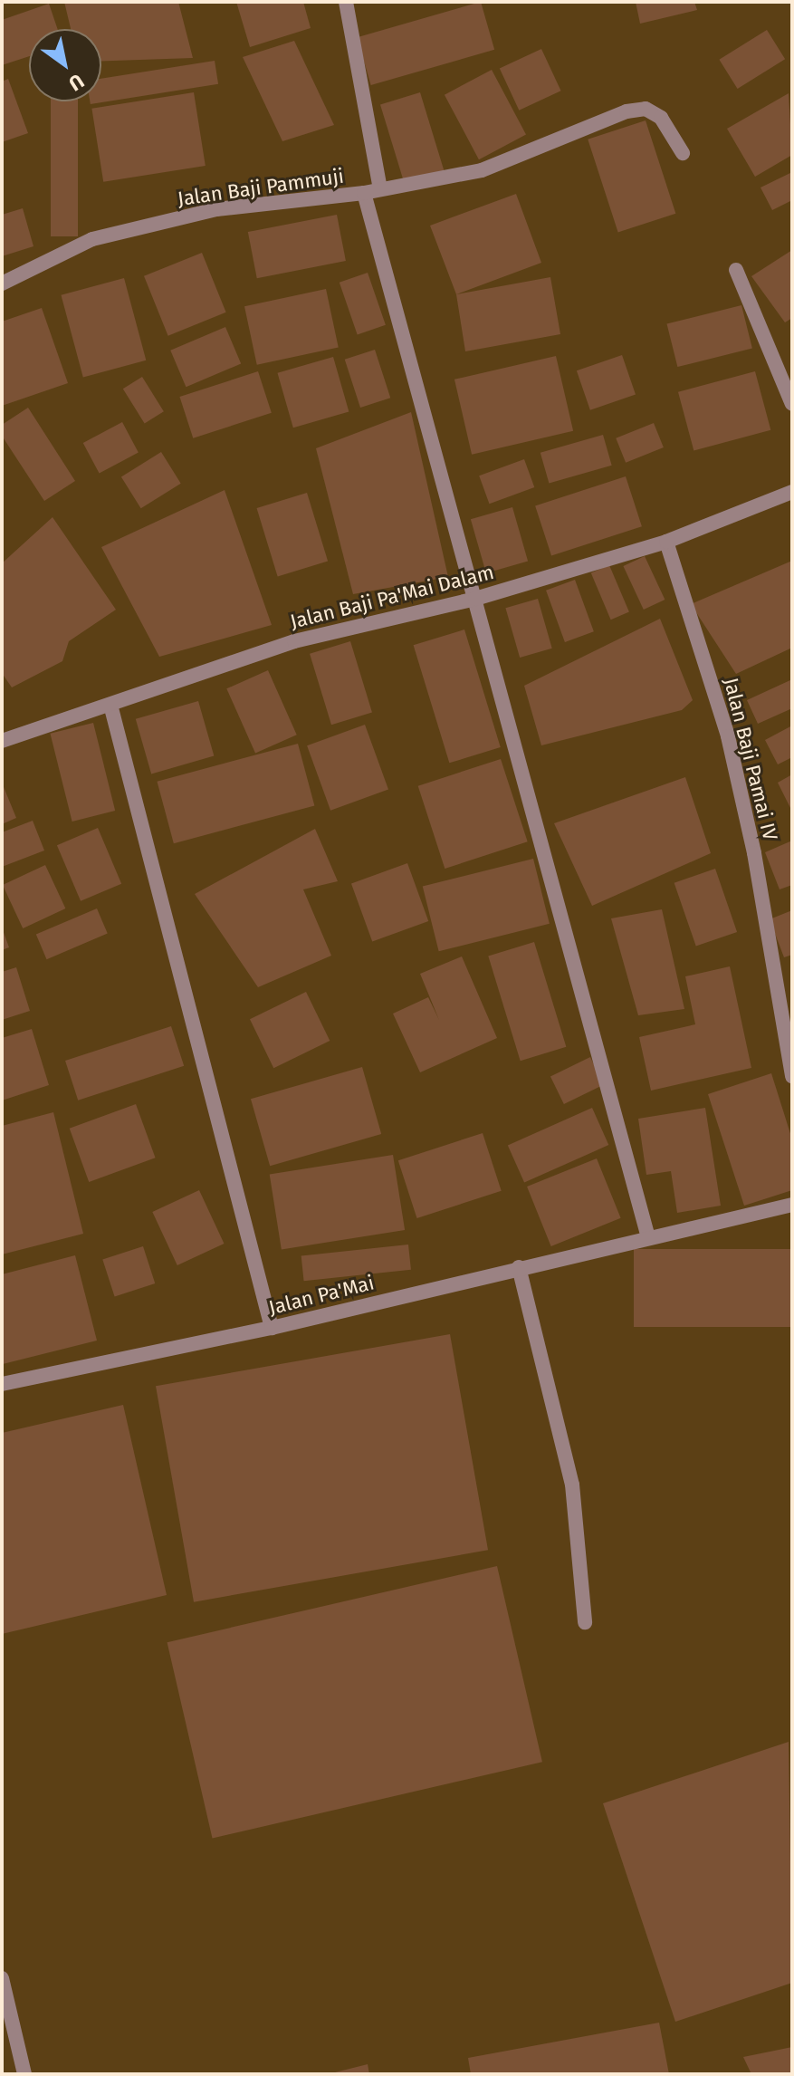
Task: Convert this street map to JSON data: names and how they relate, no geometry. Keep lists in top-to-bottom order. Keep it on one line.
{"streets":{"street":["Jalan Baji Pammuji","Jalan Baji Pa'Mai Dalam","Jalan Baji Pamai IV","Jalan Pa'Mai"]},"crossings":[["Jalan Baji Pa'Mai Dalam","Jalan Baji Pamai IV"]],"north":"bottom right"}
